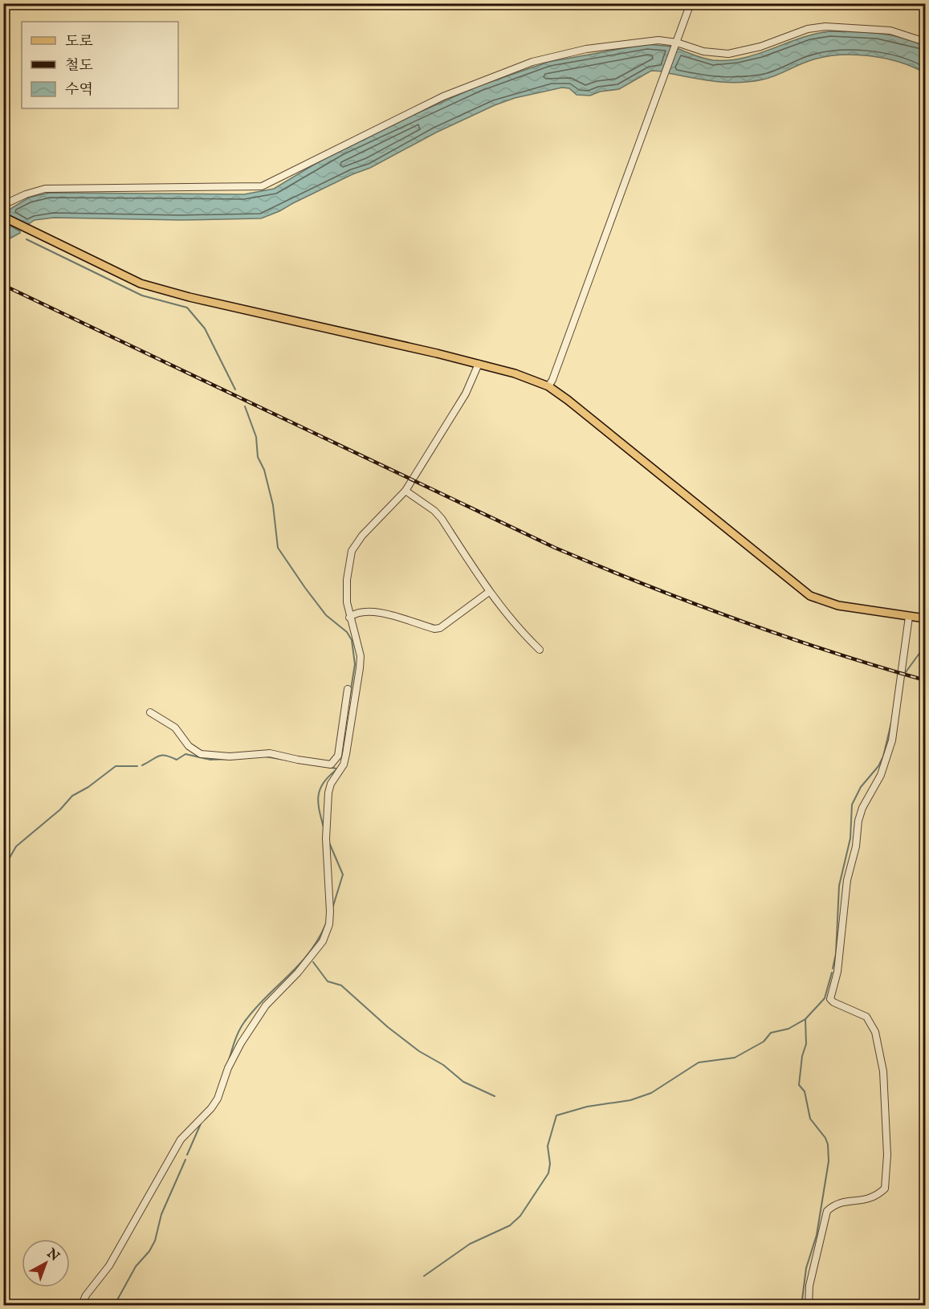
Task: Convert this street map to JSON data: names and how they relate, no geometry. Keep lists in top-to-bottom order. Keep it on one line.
{"legend":["도로","철도","수역"],"north":"top right"}
